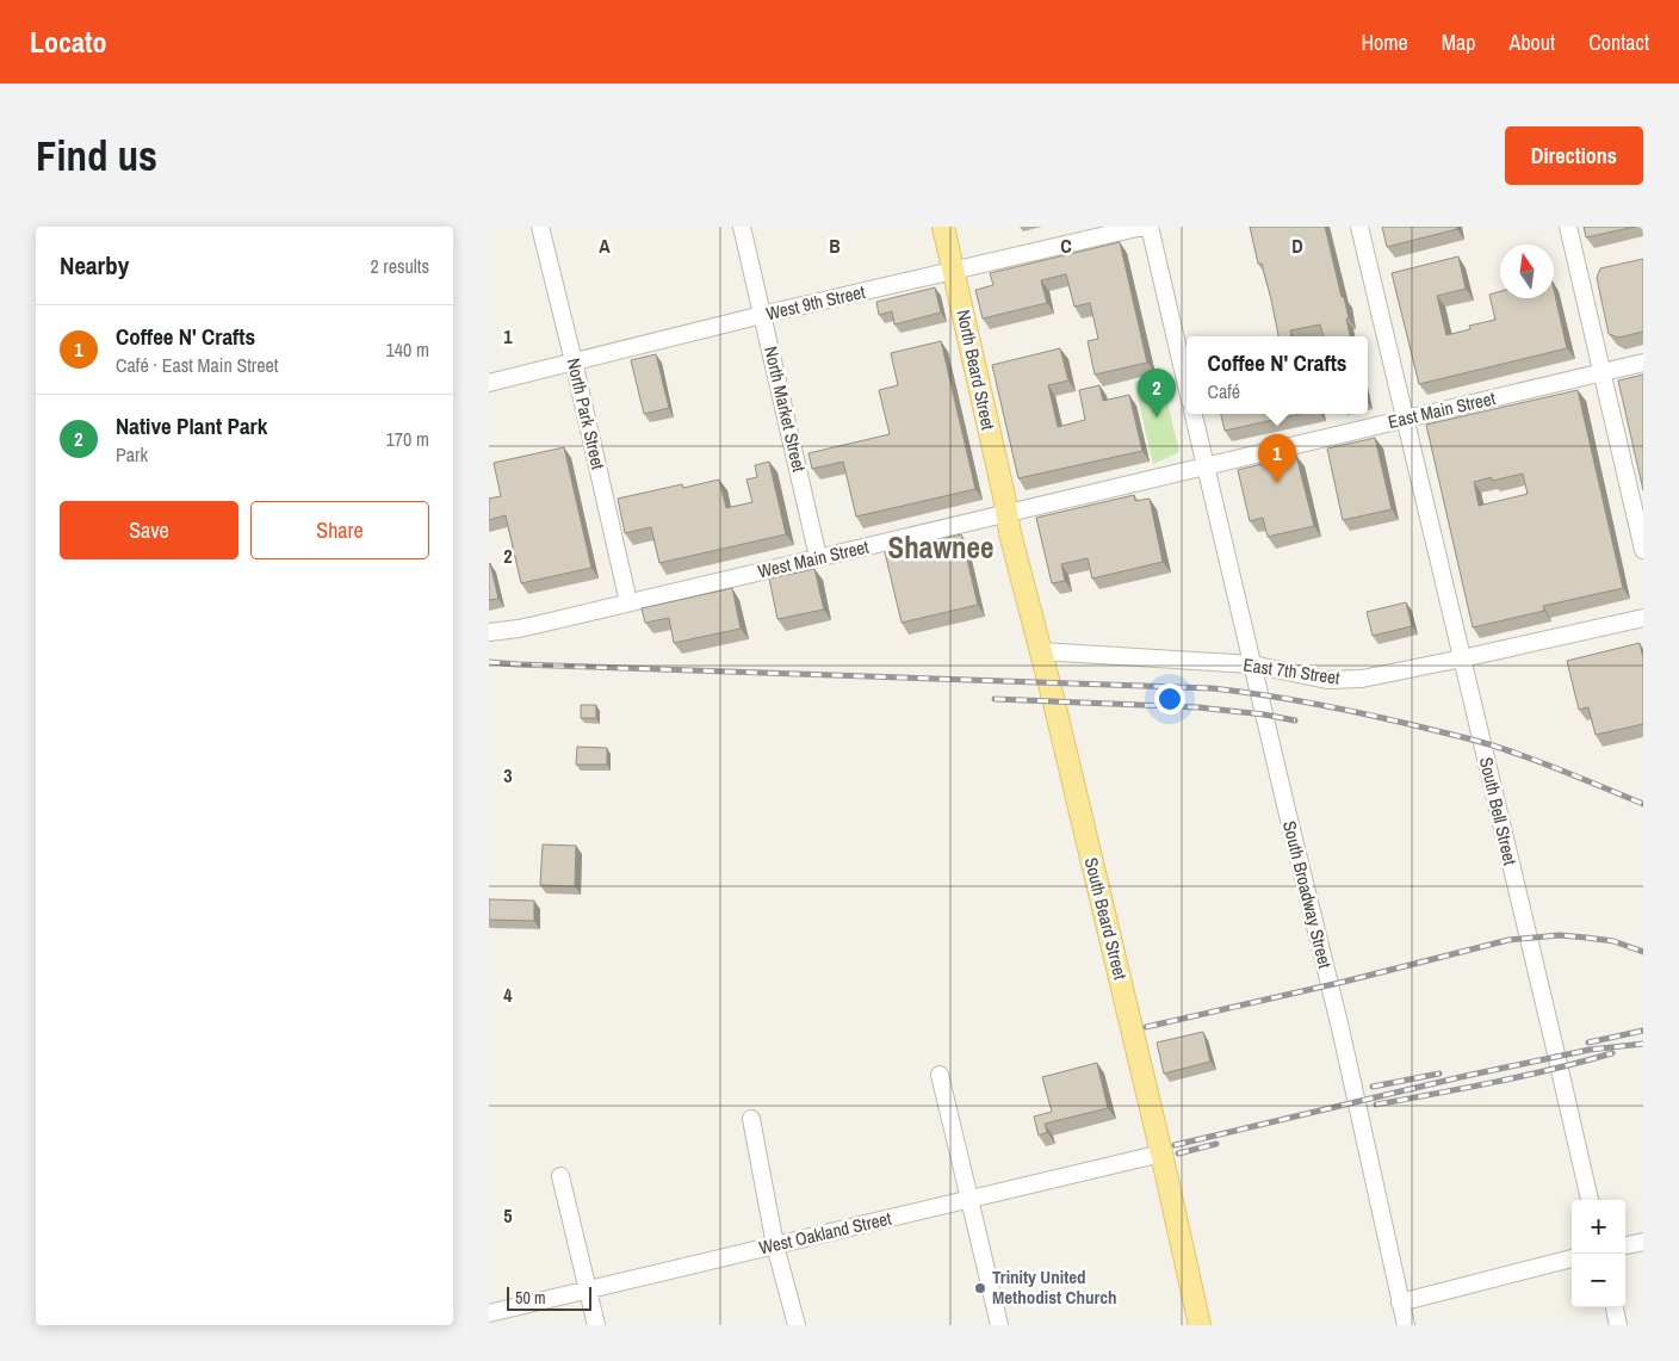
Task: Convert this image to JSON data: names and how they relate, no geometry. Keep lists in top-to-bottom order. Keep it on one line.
{"streets":{"main road":["North Beard Street","South Beard Street"],"street":["West 9th Street","North Market Street","East Main Street","North Park Street","West Main Street","East 7th Street","South Bell Street","South Broadway Street","West Oakland Street"]},"crossings":[["West 9th Street","North Beard Street"],["West 9th Street","North Market Street"],["West 9th Street","North Park Street"],["North Beard Street","West Main Street"],["North Beard Street","South Beard Street"],["North Market Street","West Main Street"],["East Main Street","West Main Street"],["East Main Street","South Bell Street"],["East Main Street","South Broadway Street"],["North Park Street","West Main Street"],["West Main Street","South Broadway Street"],["West Main Street","South Beard Street"],["East 7th Street","South Bell Street"],["East 7th Street","South Broadway Street"],["East 7th Street","South Beard Street"],["South Beard Street","West Oakland Street"]],"districts":["Shawnee"],"places":["Trinity United Methodist Church"],"scale_bar":"50 m","north":"top","page":{"header":"Locato","nav":["Home","Map","About","Contact"],"buttons":["Directions",["Save","Share"]],"title":"Find us","heading":["Nearby","2 results"],"list":[{"mark":"1","name":"Coffee N' Crafts","note":"Café · East Main Street","value":"140 m"},{"mark":"2","name":"Native Plant Park","note":"Park","value":"170 m"}],"popup":["Coffee N' Crafts","Café"],"pins":["2","1"],"map_buttons":["+","−"],"scale":"50 m"},"grid":{"columns":["A","B","C","D"],"rows":["1","2","3","4","5"]}}
